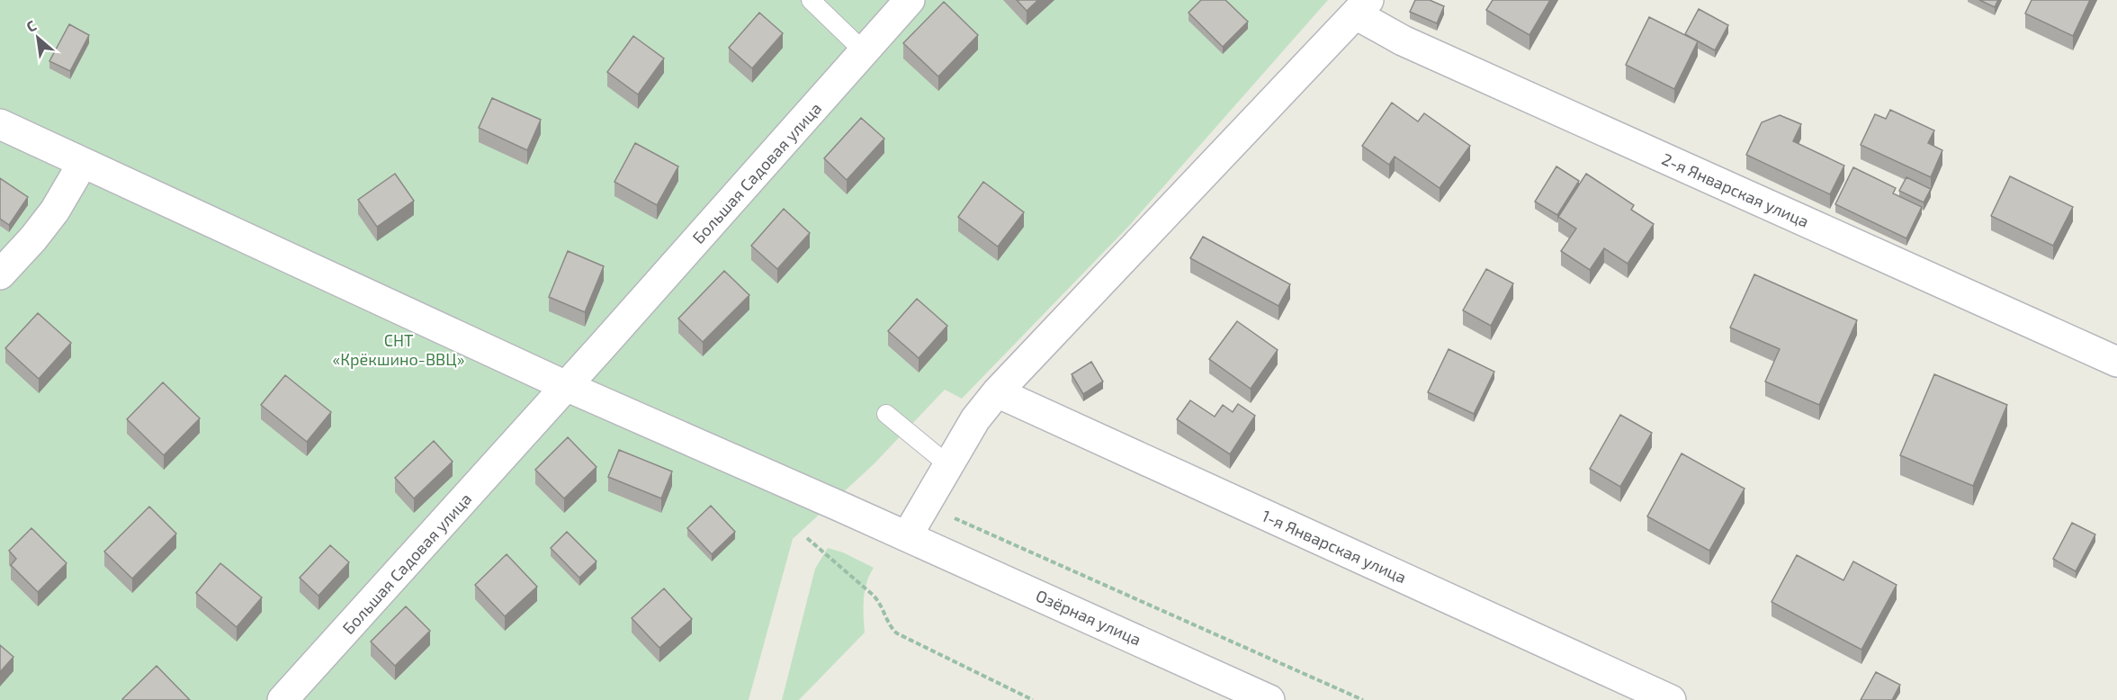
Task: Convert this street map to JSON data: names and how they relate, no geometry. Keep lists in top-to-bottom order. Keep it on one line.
{"streets":{"street":["Большая Садовая улица","2-я Январская улица","1-я Январская улица","Озёрная улица"]},"crossings":[["Большая Садовая улица","Озёрная улица"]],"parks":["СНТ «Крёкшино-ВВЦ»"],"north":"top left"}
